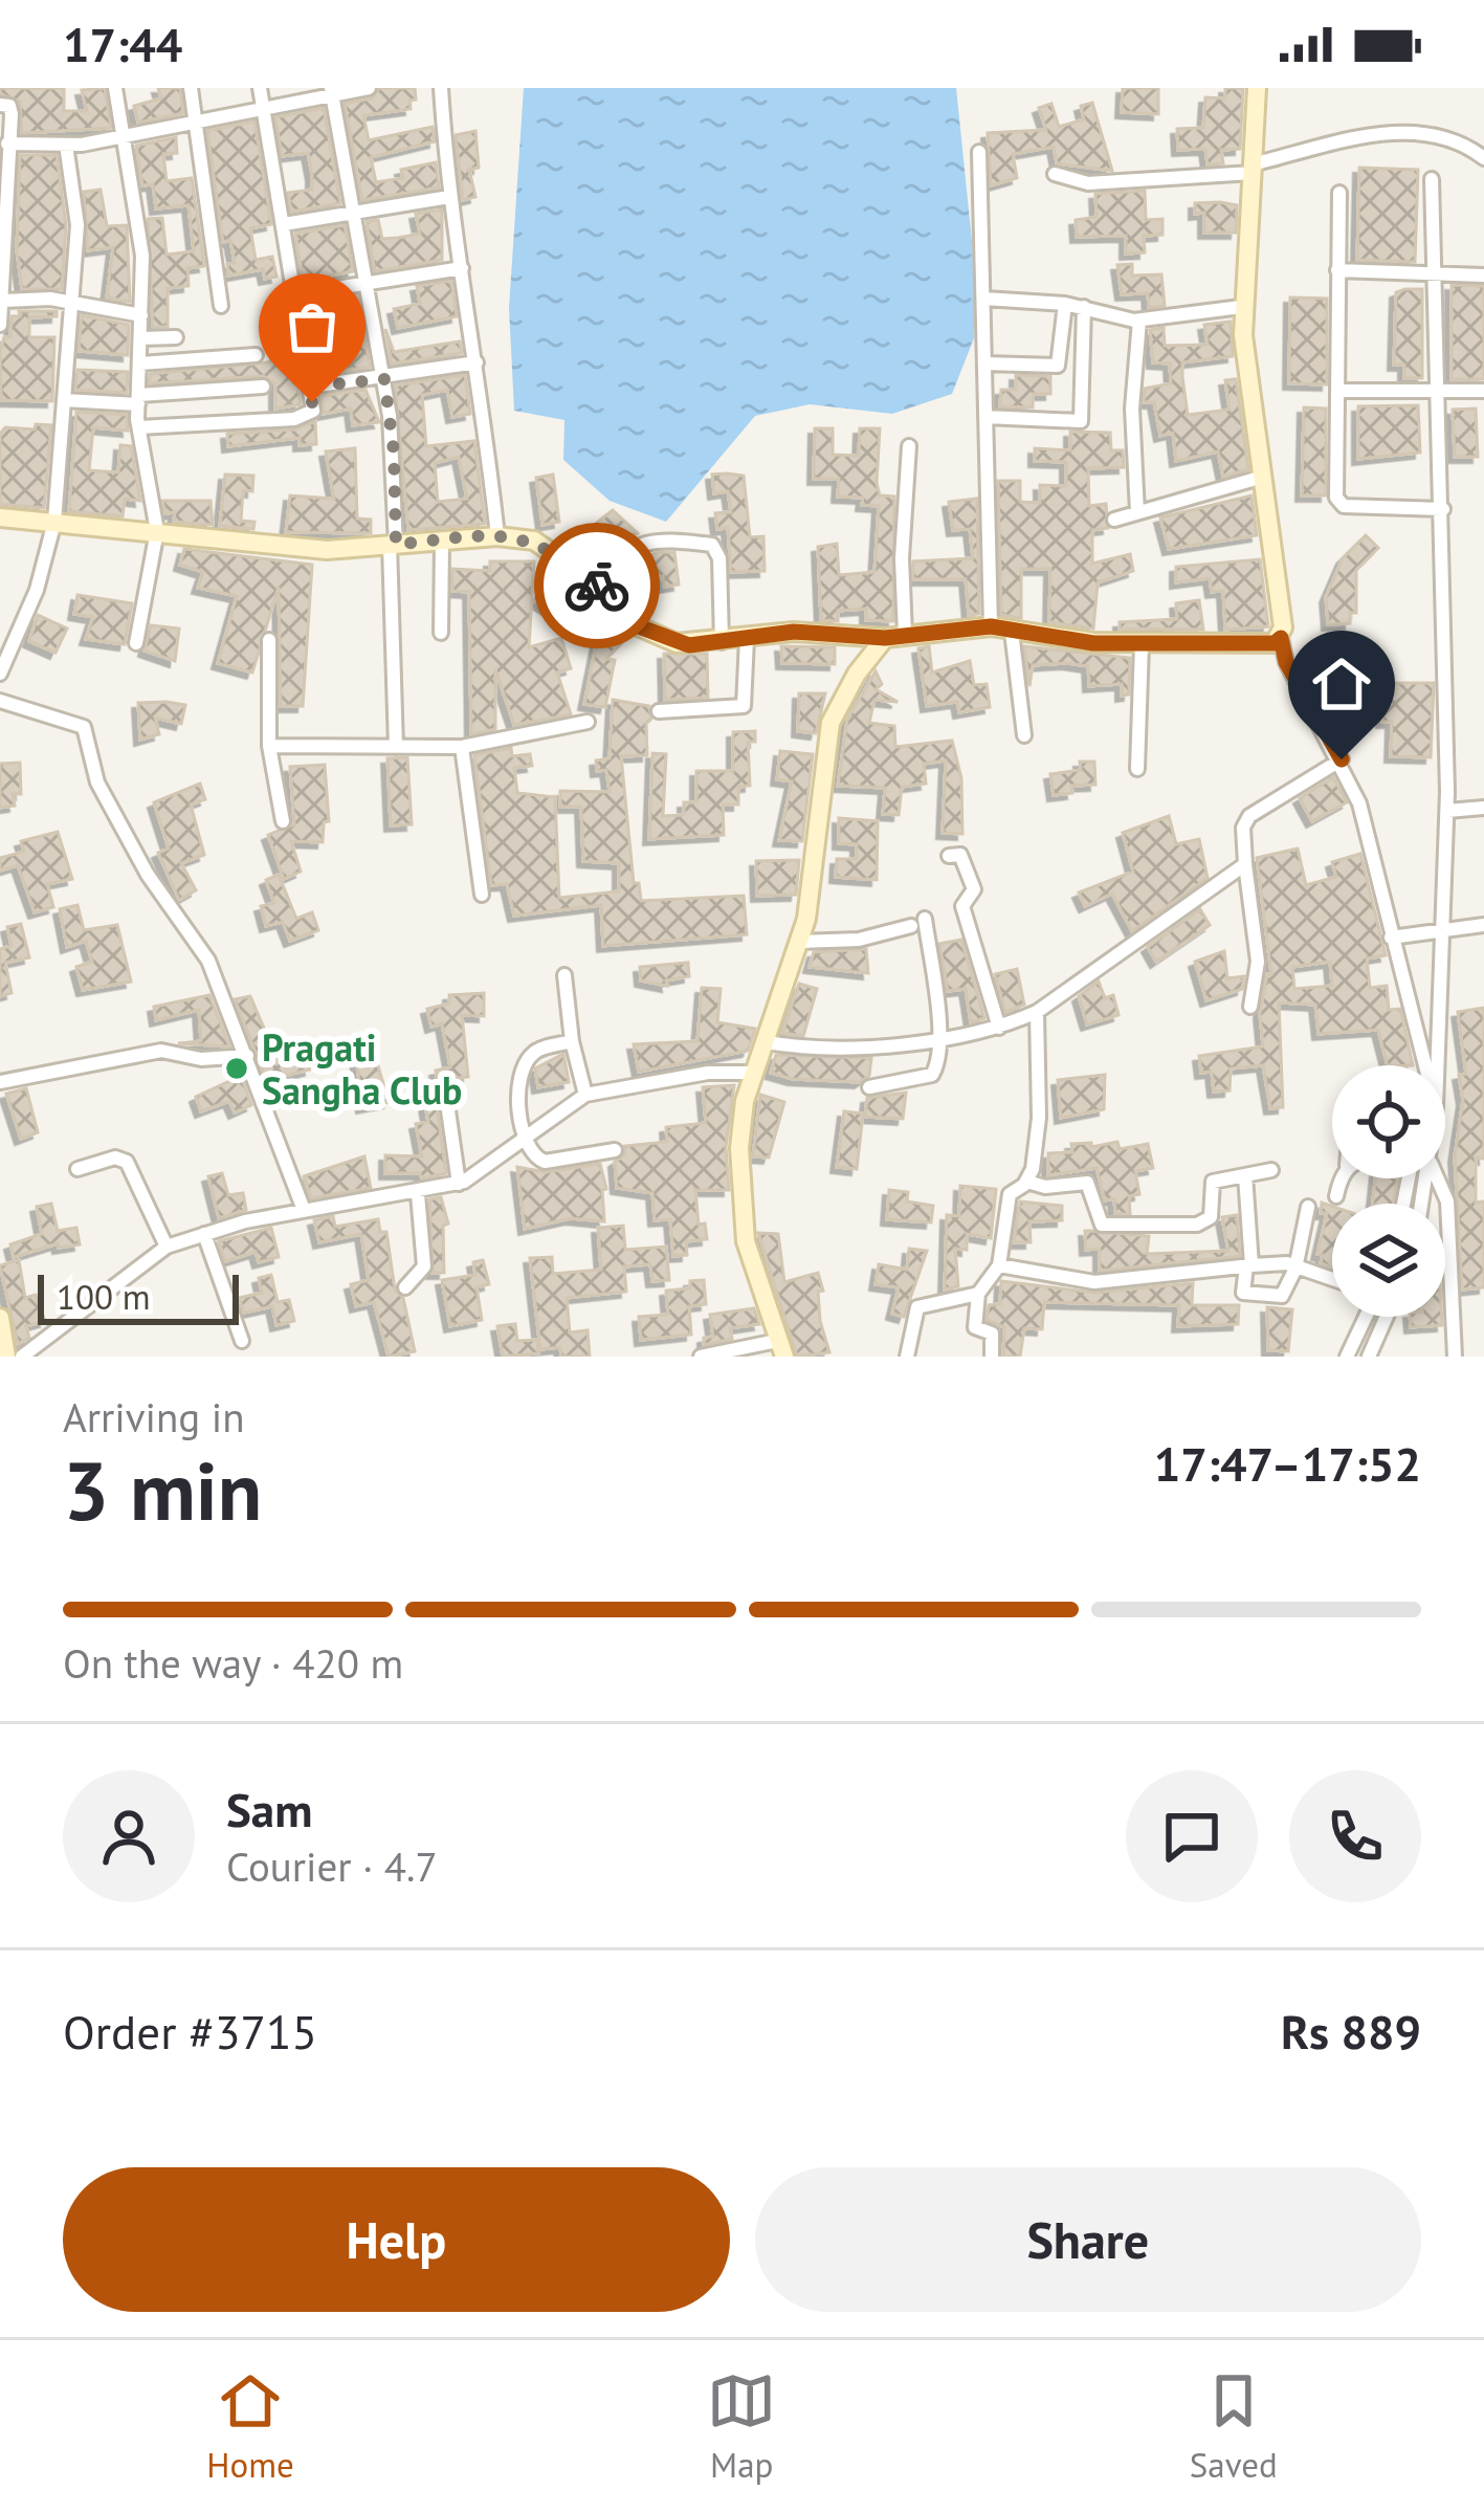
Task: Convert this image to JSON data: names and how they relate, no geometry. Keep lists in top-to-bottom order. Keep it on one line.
{"places":["Pragati Sangha Club"],"scale_bar":"100 m","page":{"status":"17:44","scale":"100 m","heading":["3 min","Arriving in","17:47–17:52"],"panel":["Sam","Courier · 4.7","Order #3715","Rs 889"],"bar":"On the way · 420 m","buttons":["Help","Share"],"tabs":["Home","Map","Saved"]}}
